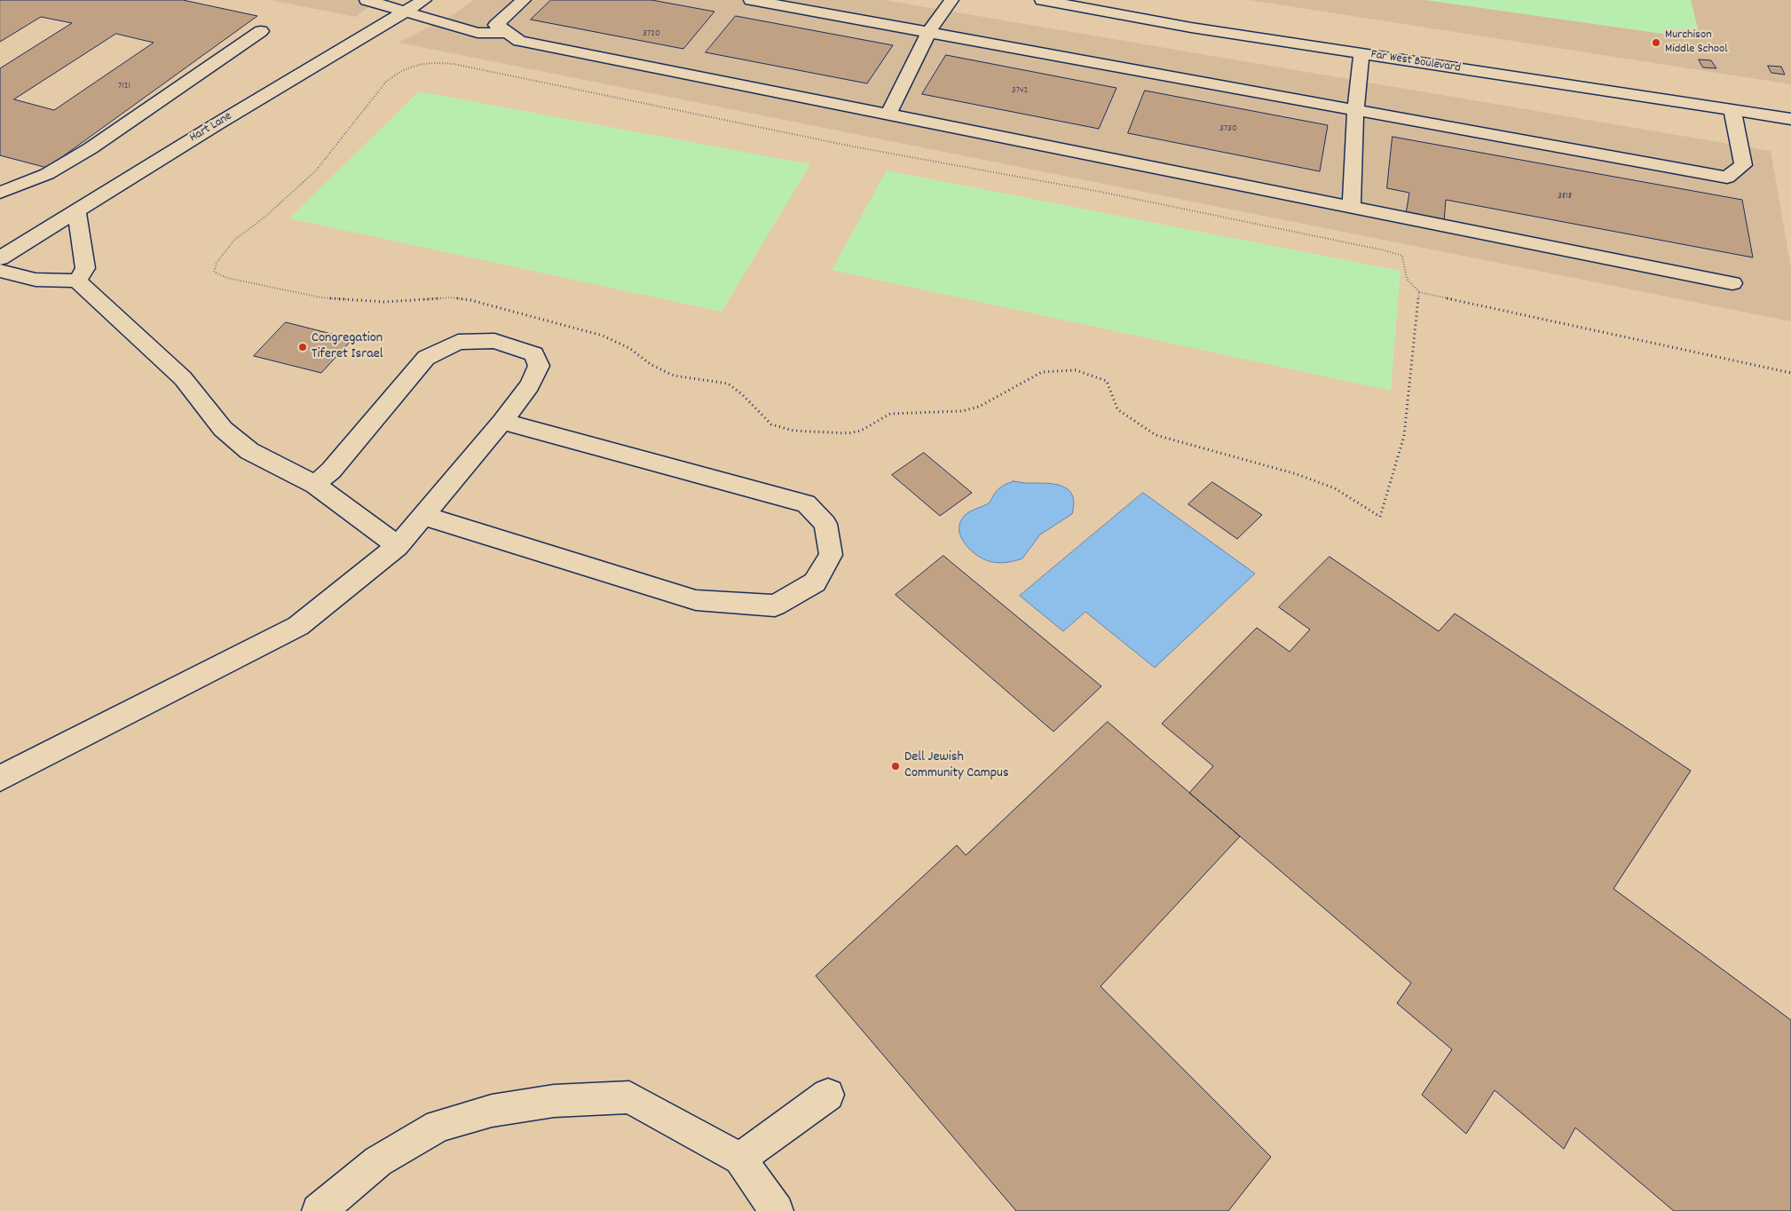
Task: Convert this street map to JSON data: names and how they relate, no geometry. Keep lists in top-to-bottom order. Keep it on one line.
{"streets":{"street":["Far West Boulevard","Hart Lane"]},"places":["Murchison Middle School","Congregation Tiferet Israel","Dell Jewish Community Campus"],"house_numbers":["3720","7121","3742","3730","3818"]}
